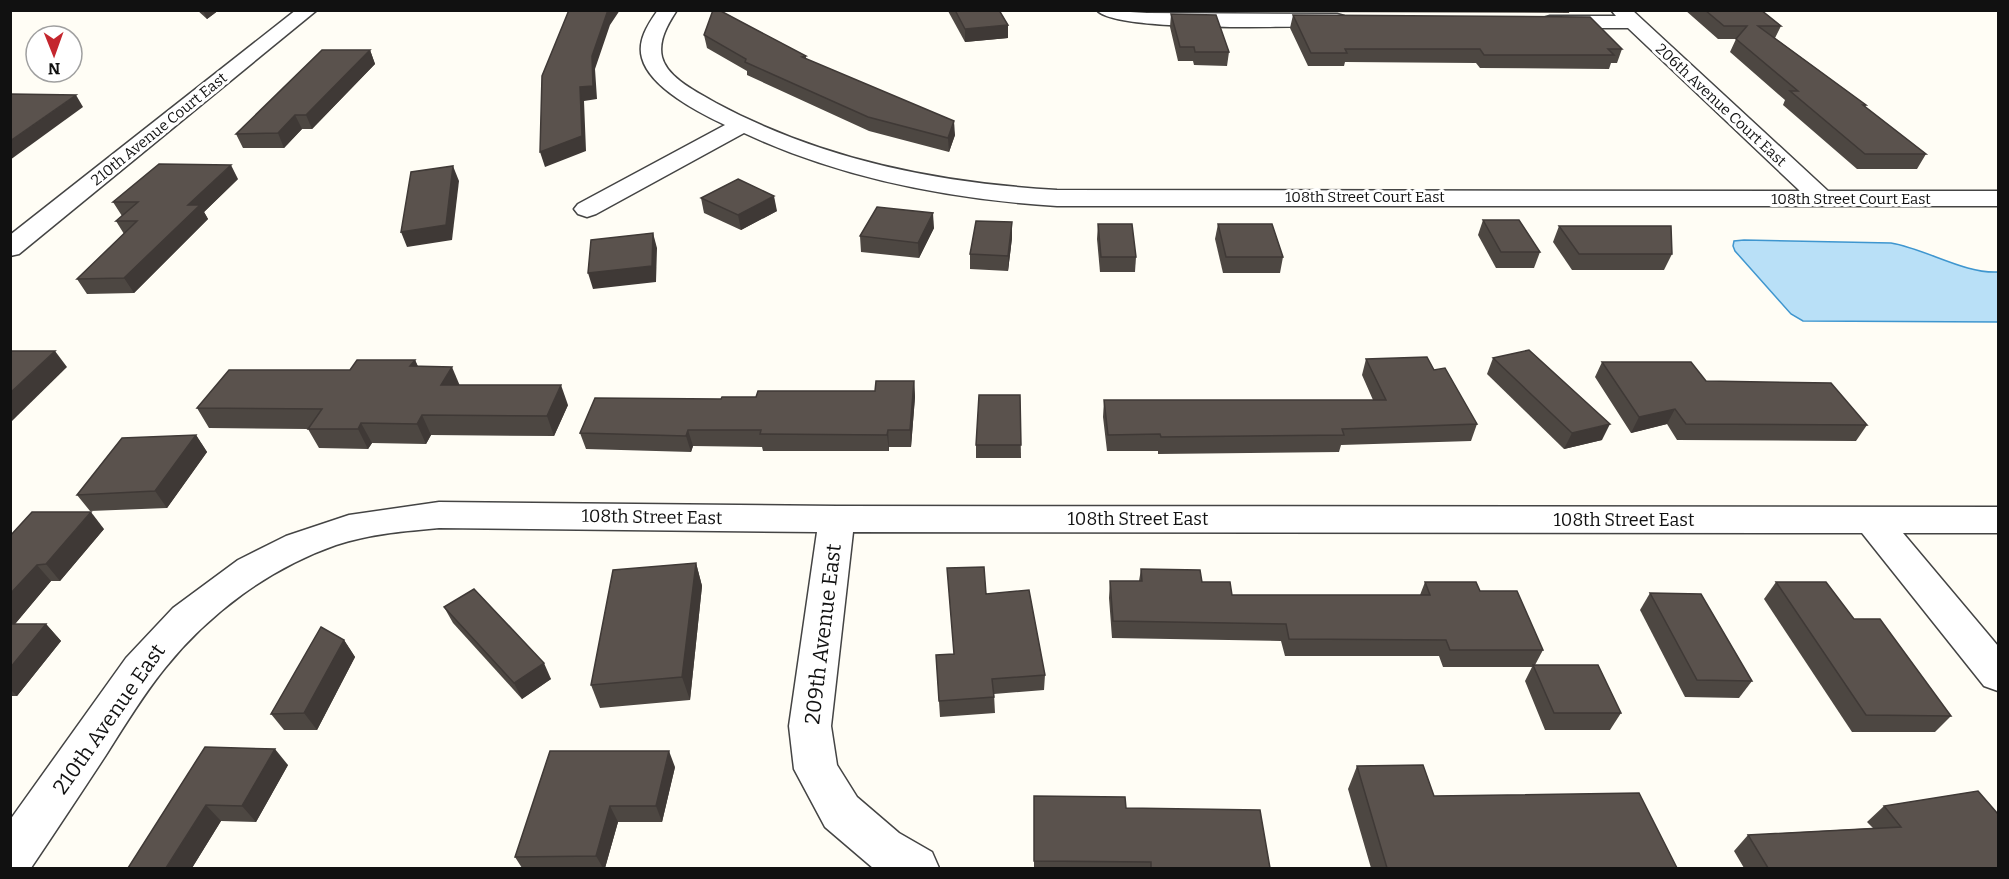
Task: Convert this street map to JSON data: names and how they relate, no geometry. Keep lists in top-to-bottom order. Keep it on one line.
{"streets":{"street":["206th Avenue Court East","210th Avenue Court East","108th Street Court East","108th Street East","209th Avenue East","210th Avenue East"]},"crossings":[["206th Avenue Court East","108th Street Court East"],["108th Street East","209th Avenue East"],["108th Street East","210th Avenue East"]],"north":"bottom"}
